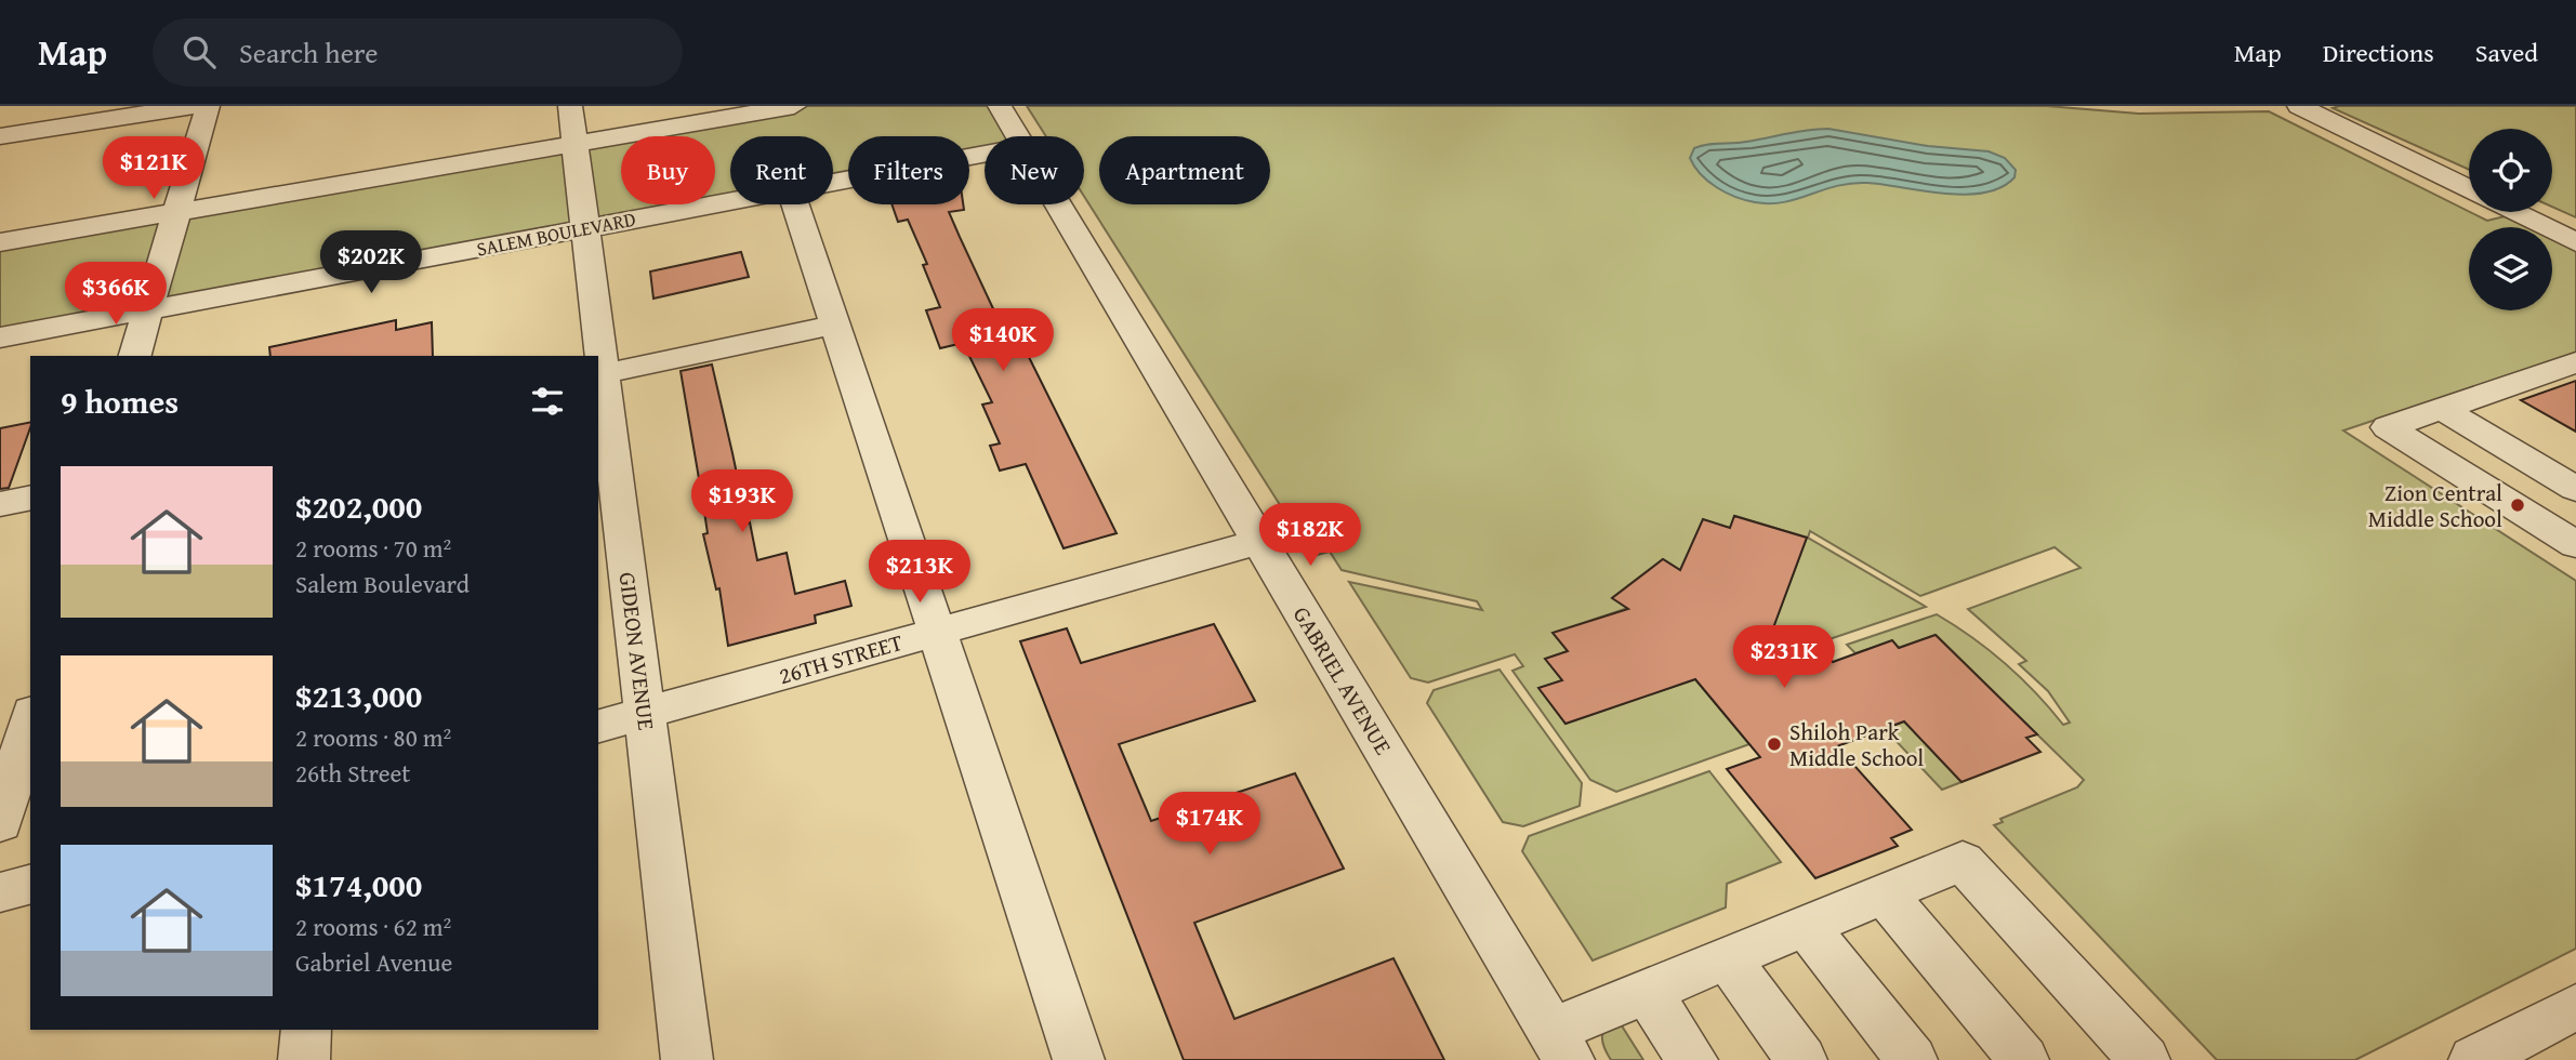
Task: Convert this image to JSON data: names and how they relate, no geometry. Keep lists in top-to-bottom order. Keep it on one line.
{"streets":{"street":["SALEM BOULEVARD","GIDEON AVENUE","26TH STREET","GABRIEL AVENUE"]},"crossings":[["SALEM BOULEVARD","GIDEON AVENUE"],["GIDEON AVENUE","26TH STREET"],["26TH STREET","GABRIEL AVENUE"]],"places":["Zion Central Middle School","Shiloh Park Middle School"],"page":{"header":"Map","search":"Search here","nav":["Map","Directions","Saved"],"price":["$121K","$202K","$366K","$140K","$193K","$182K","$213K","$231K","$174K"],"chip":["Buy","Rent","Filters","New","Apartment"],"heading":"9 homes","list":[{"name":"$202,000","note":"2 rooms · 70 m² · Salem Boulevard"},{"name":"$213,000","note":"2 rooms · 80 m² · 26th Street"},{"name":"$174,000","note":"2 rooms · 62 m² · Gabriel Avenue"}]}}
